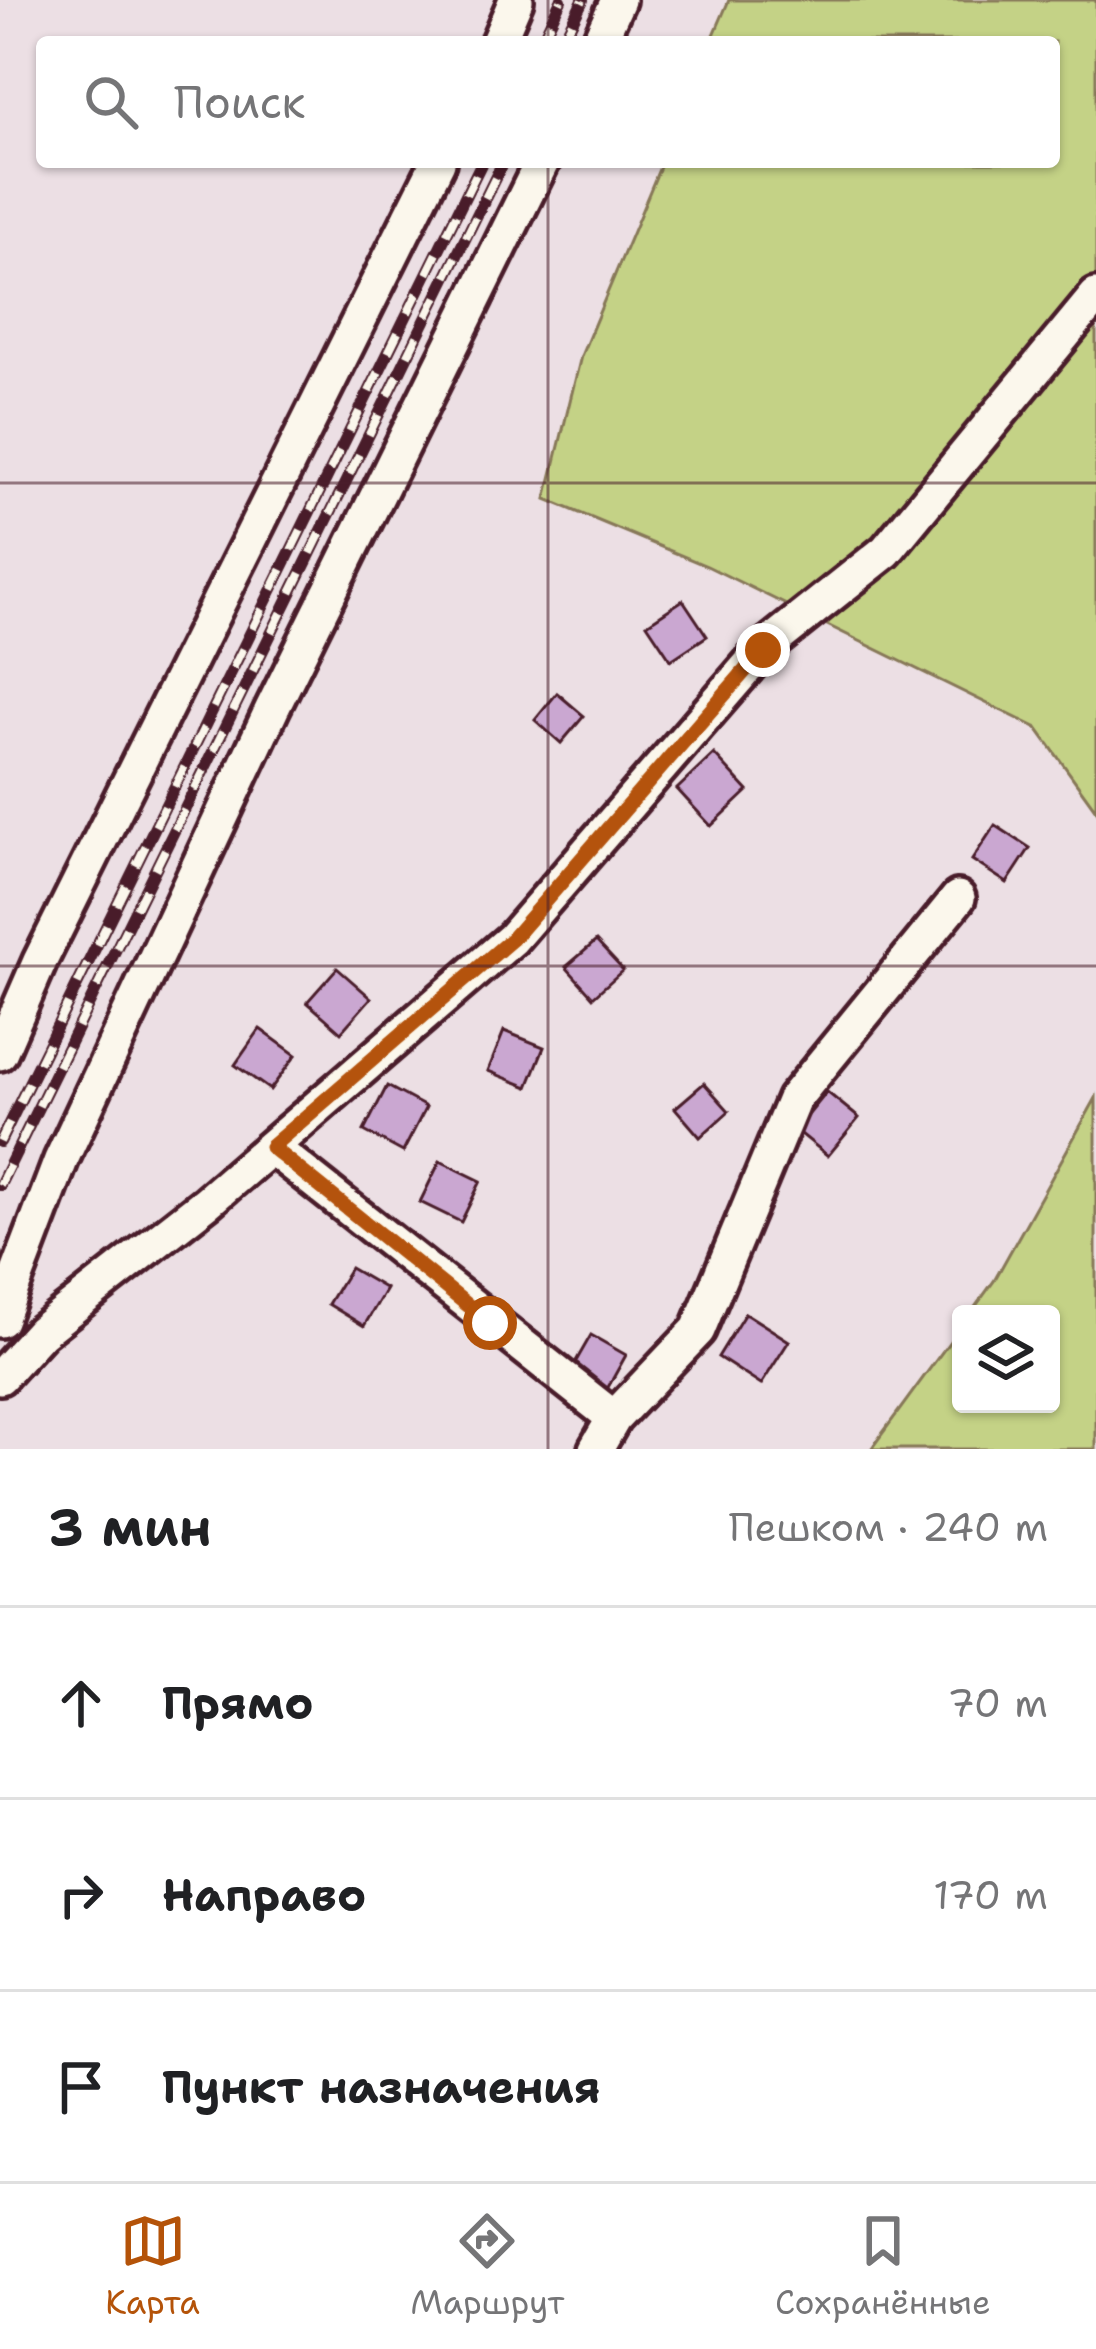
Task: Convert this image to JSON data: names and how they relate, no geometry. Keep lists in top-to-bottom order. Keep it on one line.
{"page":{"search":"Поиск","heading":["3 мин","Пешком · 240 m"],"list":[["Прямо","70 m"],["Направо","170 m"],"Пункт назначения"],"nav":["Карта","Маршрут","Сохранённые"]}}
